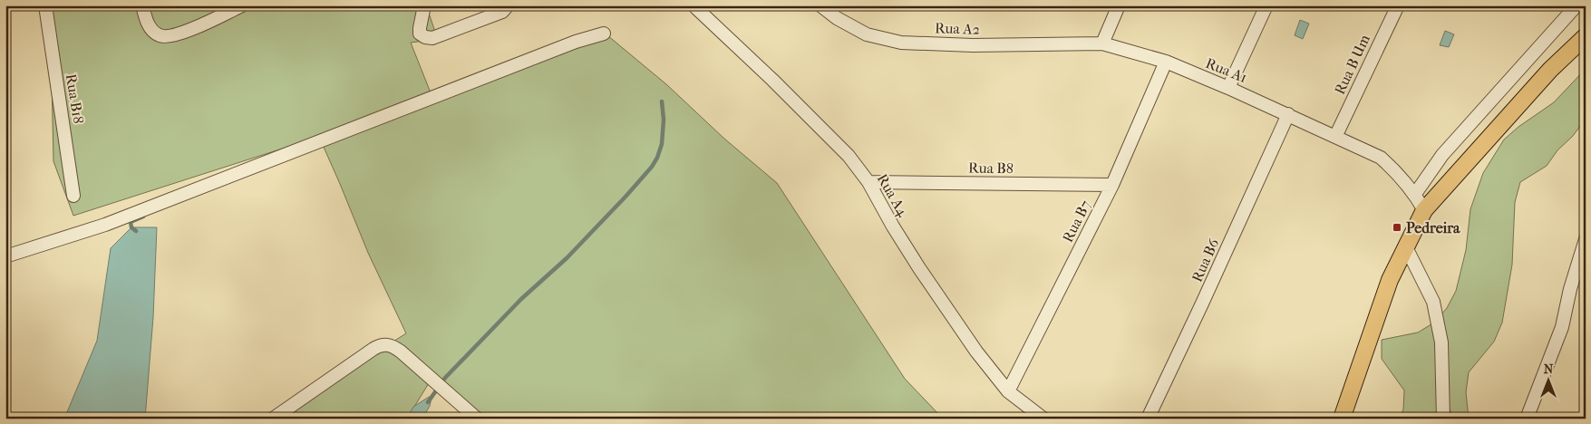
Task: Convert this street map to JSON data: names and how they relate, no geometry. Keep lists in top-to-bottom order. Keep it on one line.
{"streets":{"street":["Rua A2","Rua B Um","Rua A1","Rua B18","Rua B8","Rua A4","Rua B7","Rua B6"]},"crossings":[["Rua A2","Rua A1"],["Rua B Um","Rua A1"],["Rua A1","Rua B7"],["Rua A1","Rua B6"],["Rua B8","Rua A4"],["Rua B8","Rua B7"],["Rua A4","Rua B7"]],"places":{"transit":["Pedreira"]},"north":"top"}
